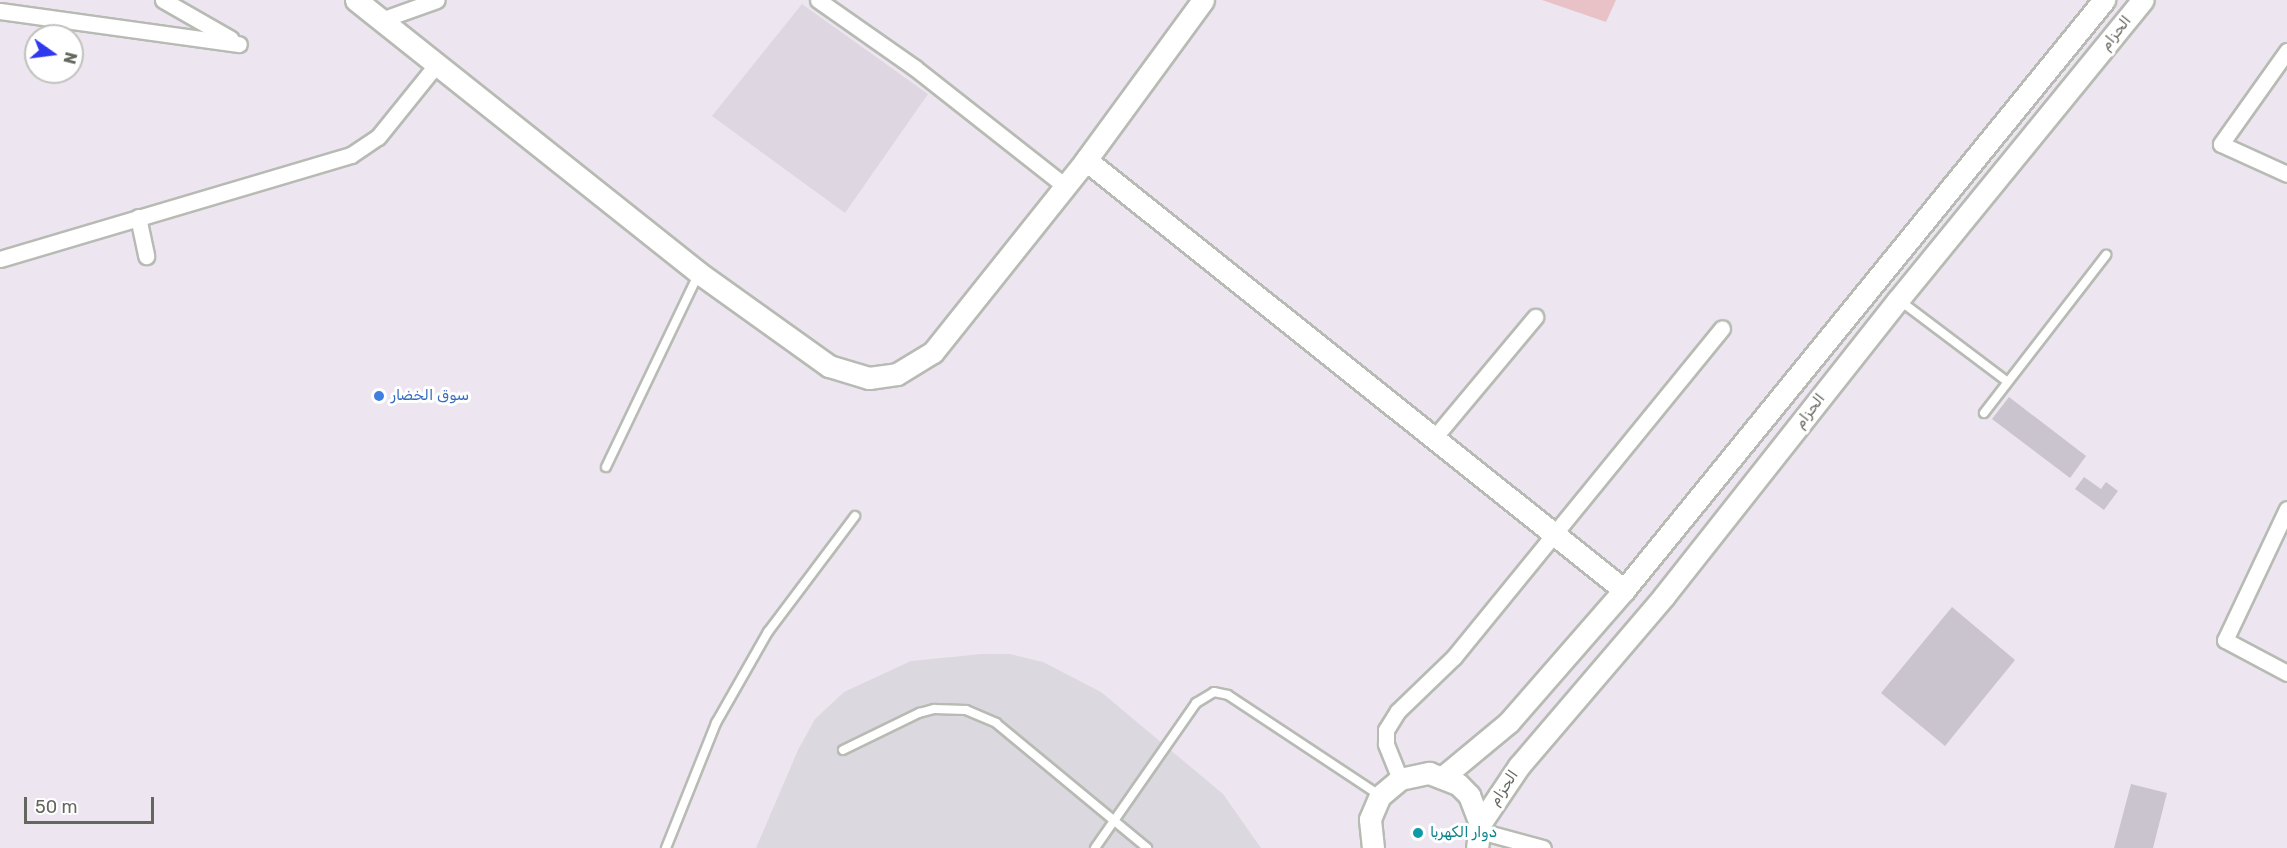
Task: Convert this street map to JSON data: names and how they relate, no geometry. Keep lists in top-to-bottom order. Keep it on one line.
{"streets":{"main road":["الحزام"]},"places":["سوق الخضار","دوار الكهربا"],"scale_bar":"50 m","north":"right"}
